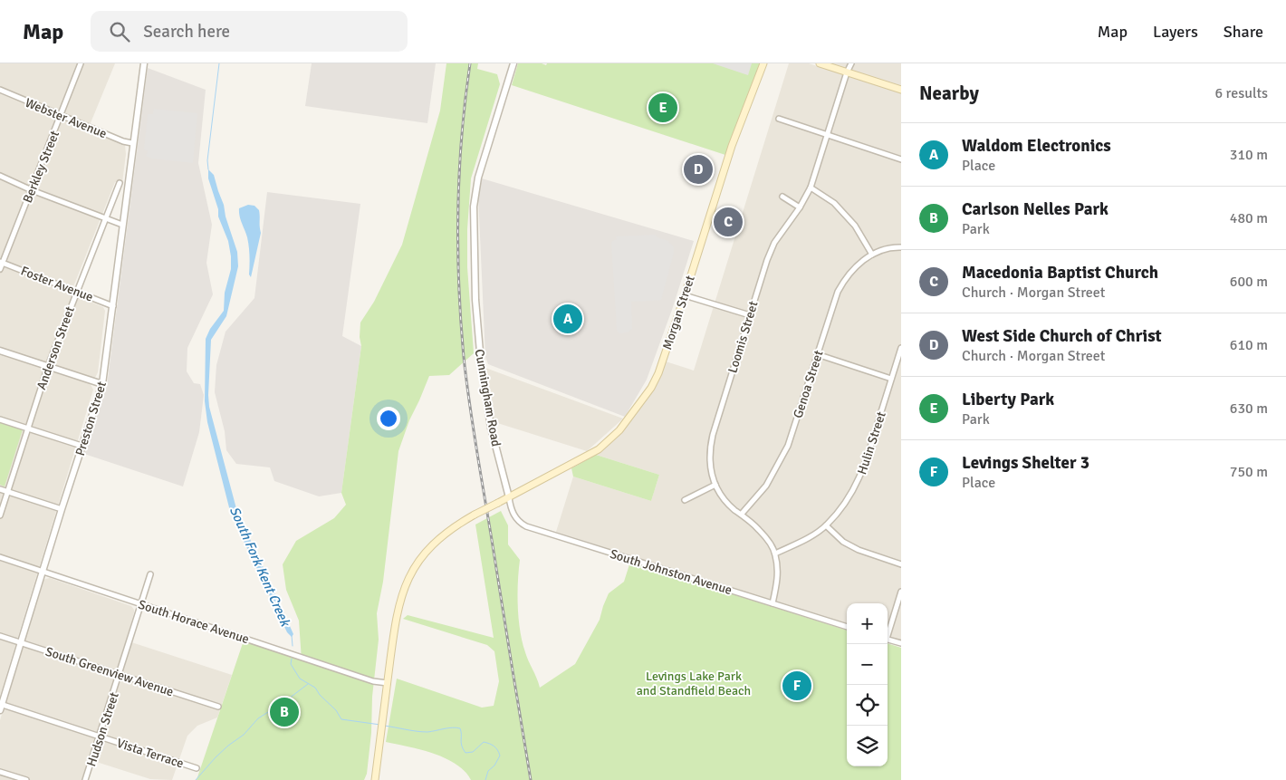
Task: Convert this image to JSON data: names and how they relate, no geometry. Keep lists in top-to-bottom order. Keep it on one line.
{"streets":{"main road":["Morgan Street"],"street":["Webster Avenue","Berkley Street","Foster Avenue","Loomis Street","Anderson Street","Genoa Street","Cunningham Road","Preston Street","Hulin Street","South Johnston Avenue","South Horace Avenue","South Greenview Avenue","Hudson Street","Vista Terrace"]},"crossings":[["Webster Avenue","Berkley Street"],["Webster Avenue","Preston Street"],["Berkley Street","Foster Avenue"],["Foster Avenue","Anderson Street"],["Foster Avenue","Preston Street"],["Morgan Street","Cunningham Road"],["Morgan Street","South Johnston Avenue"],["Loomis Street","Genoa Street"],["Loomis Street","Hulin Street"],["Loomis Street","South Johnston Avenue"],["Cunningham Road","South Johnston Avenue"],["Preston Street","South Horace Avenue"],["Preston Street","South Greenview Avenue"],["Preston Street","Vista Terrace"],["South Horace Avenue","Hudson Street"],["South Greenview Avenue","Hudson Street"],["Hudson Street","Vista Terrace"]],"water":["South Fork Kent Creek"],"parks":["Levings Lake Park and Standfield Beach"],"page":{"header":"Map","search":"Search here","nav":["Map","Layers","Share"],"heading":["Nearby","6 results"],"pins":["E","D","C","A","F","B"],"list":[{"mark":"A","name":"Waldom Electronics","note":"Place","value":"310 m"},{"mark":"B","name":"Carlson Nelles Park","note":"Park","value":"480 m"},{"mark":"C","name":"Macedonia Baptist Church","note":"Church · Morgan Street","value":"600 m"},{"mark":"D","name":"West Side Church of Christ","note":"Church · Morgan Street","value":"610 m"},{"mark":"E","name":"Liberty Park","note":"Park","value":"630 m"},{"mark":"F","name":"Levings Shelter 3","note":"Place","value":"750 m"}],"map_buttons":["+","−"]}}
